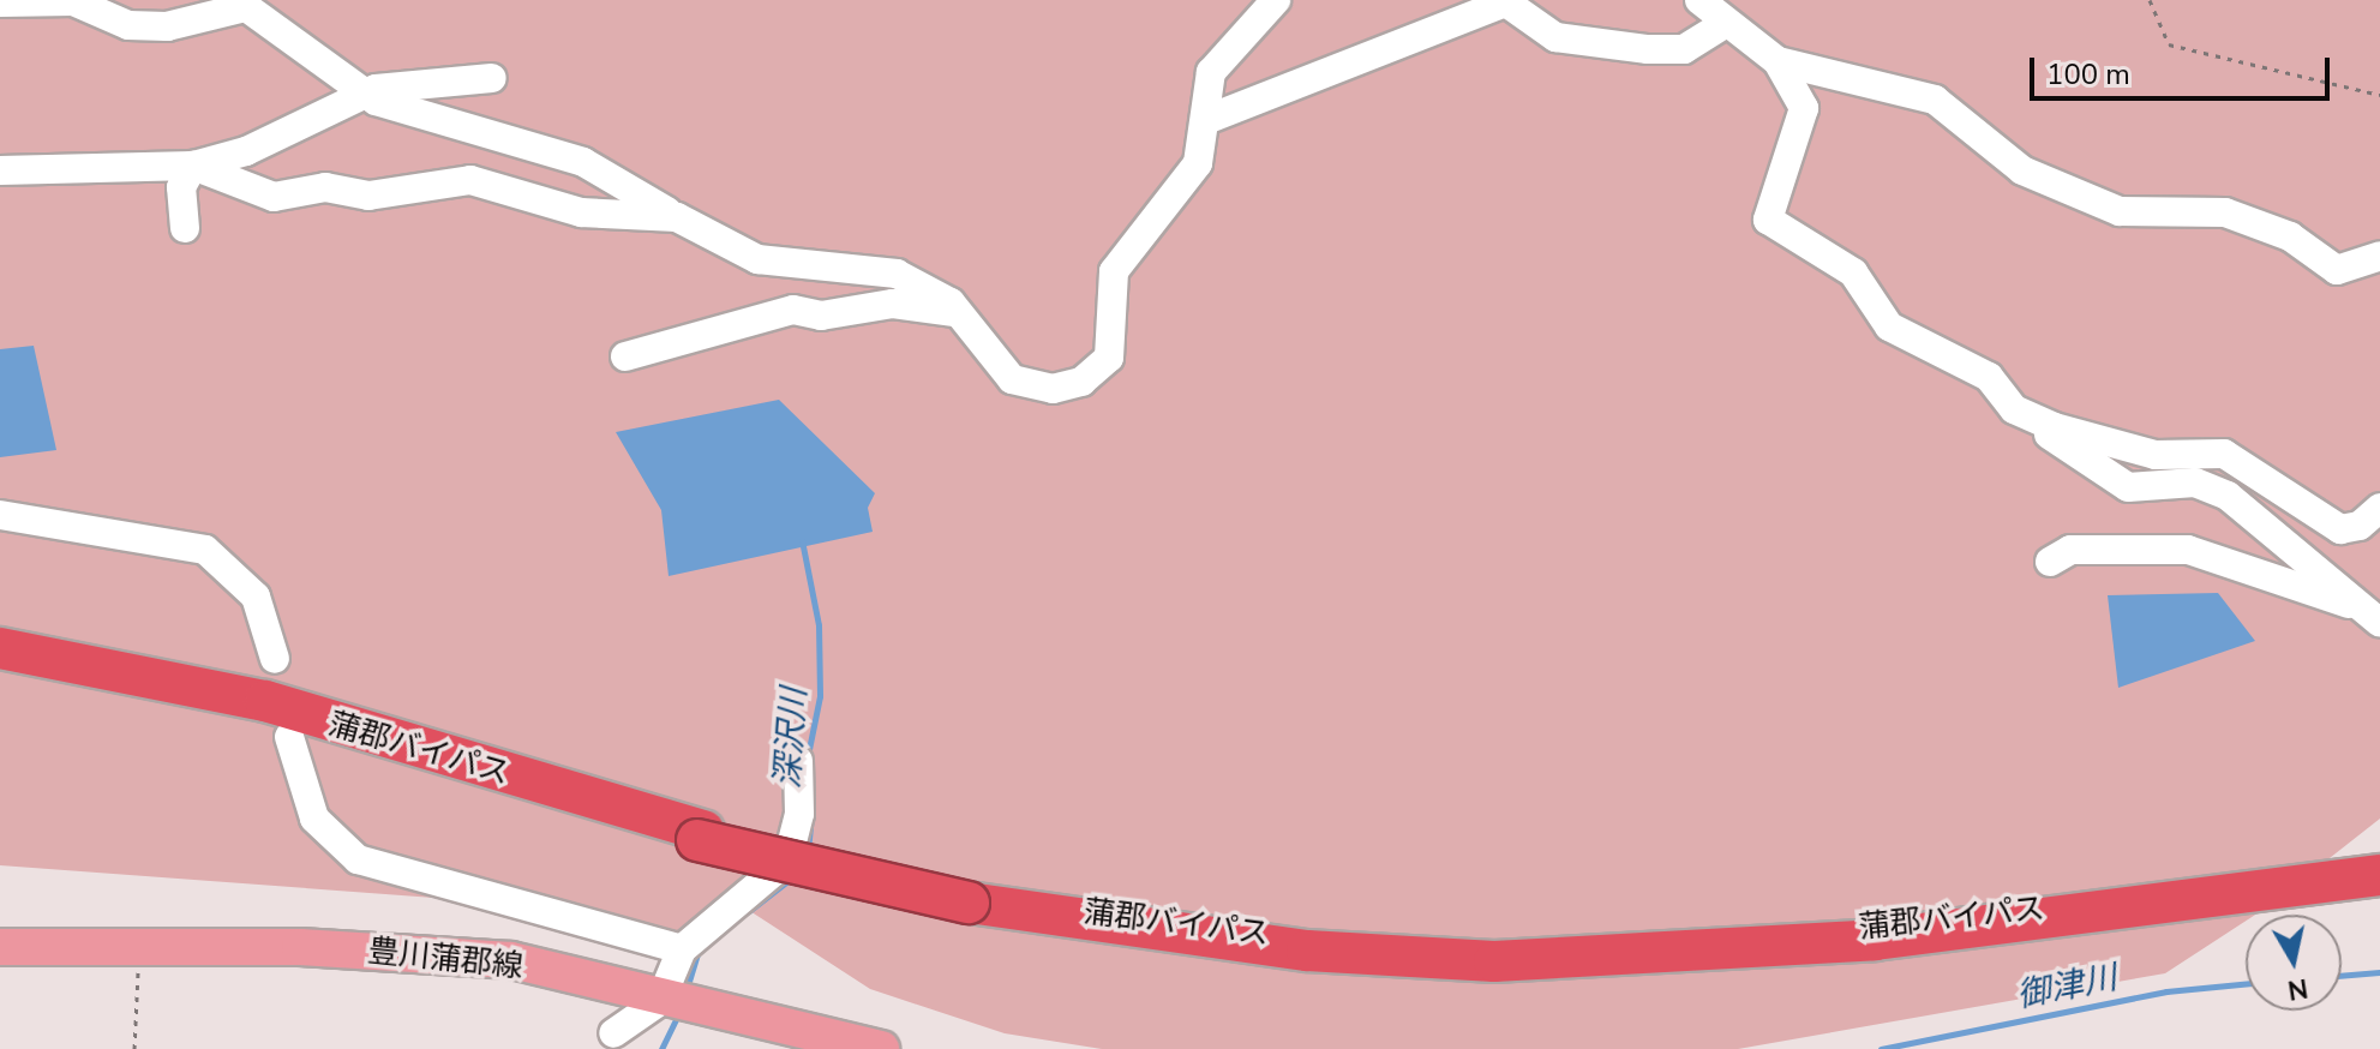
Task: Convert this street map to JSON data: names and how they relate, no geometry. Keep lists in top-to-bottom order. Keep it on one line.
{"streets":{"highway":["蒲郡バイパス"],"main road":["豊川蒲郡線"]},"water":["深沢川","御津川"],"scale_bar":"100 m","north":"bottom"}
